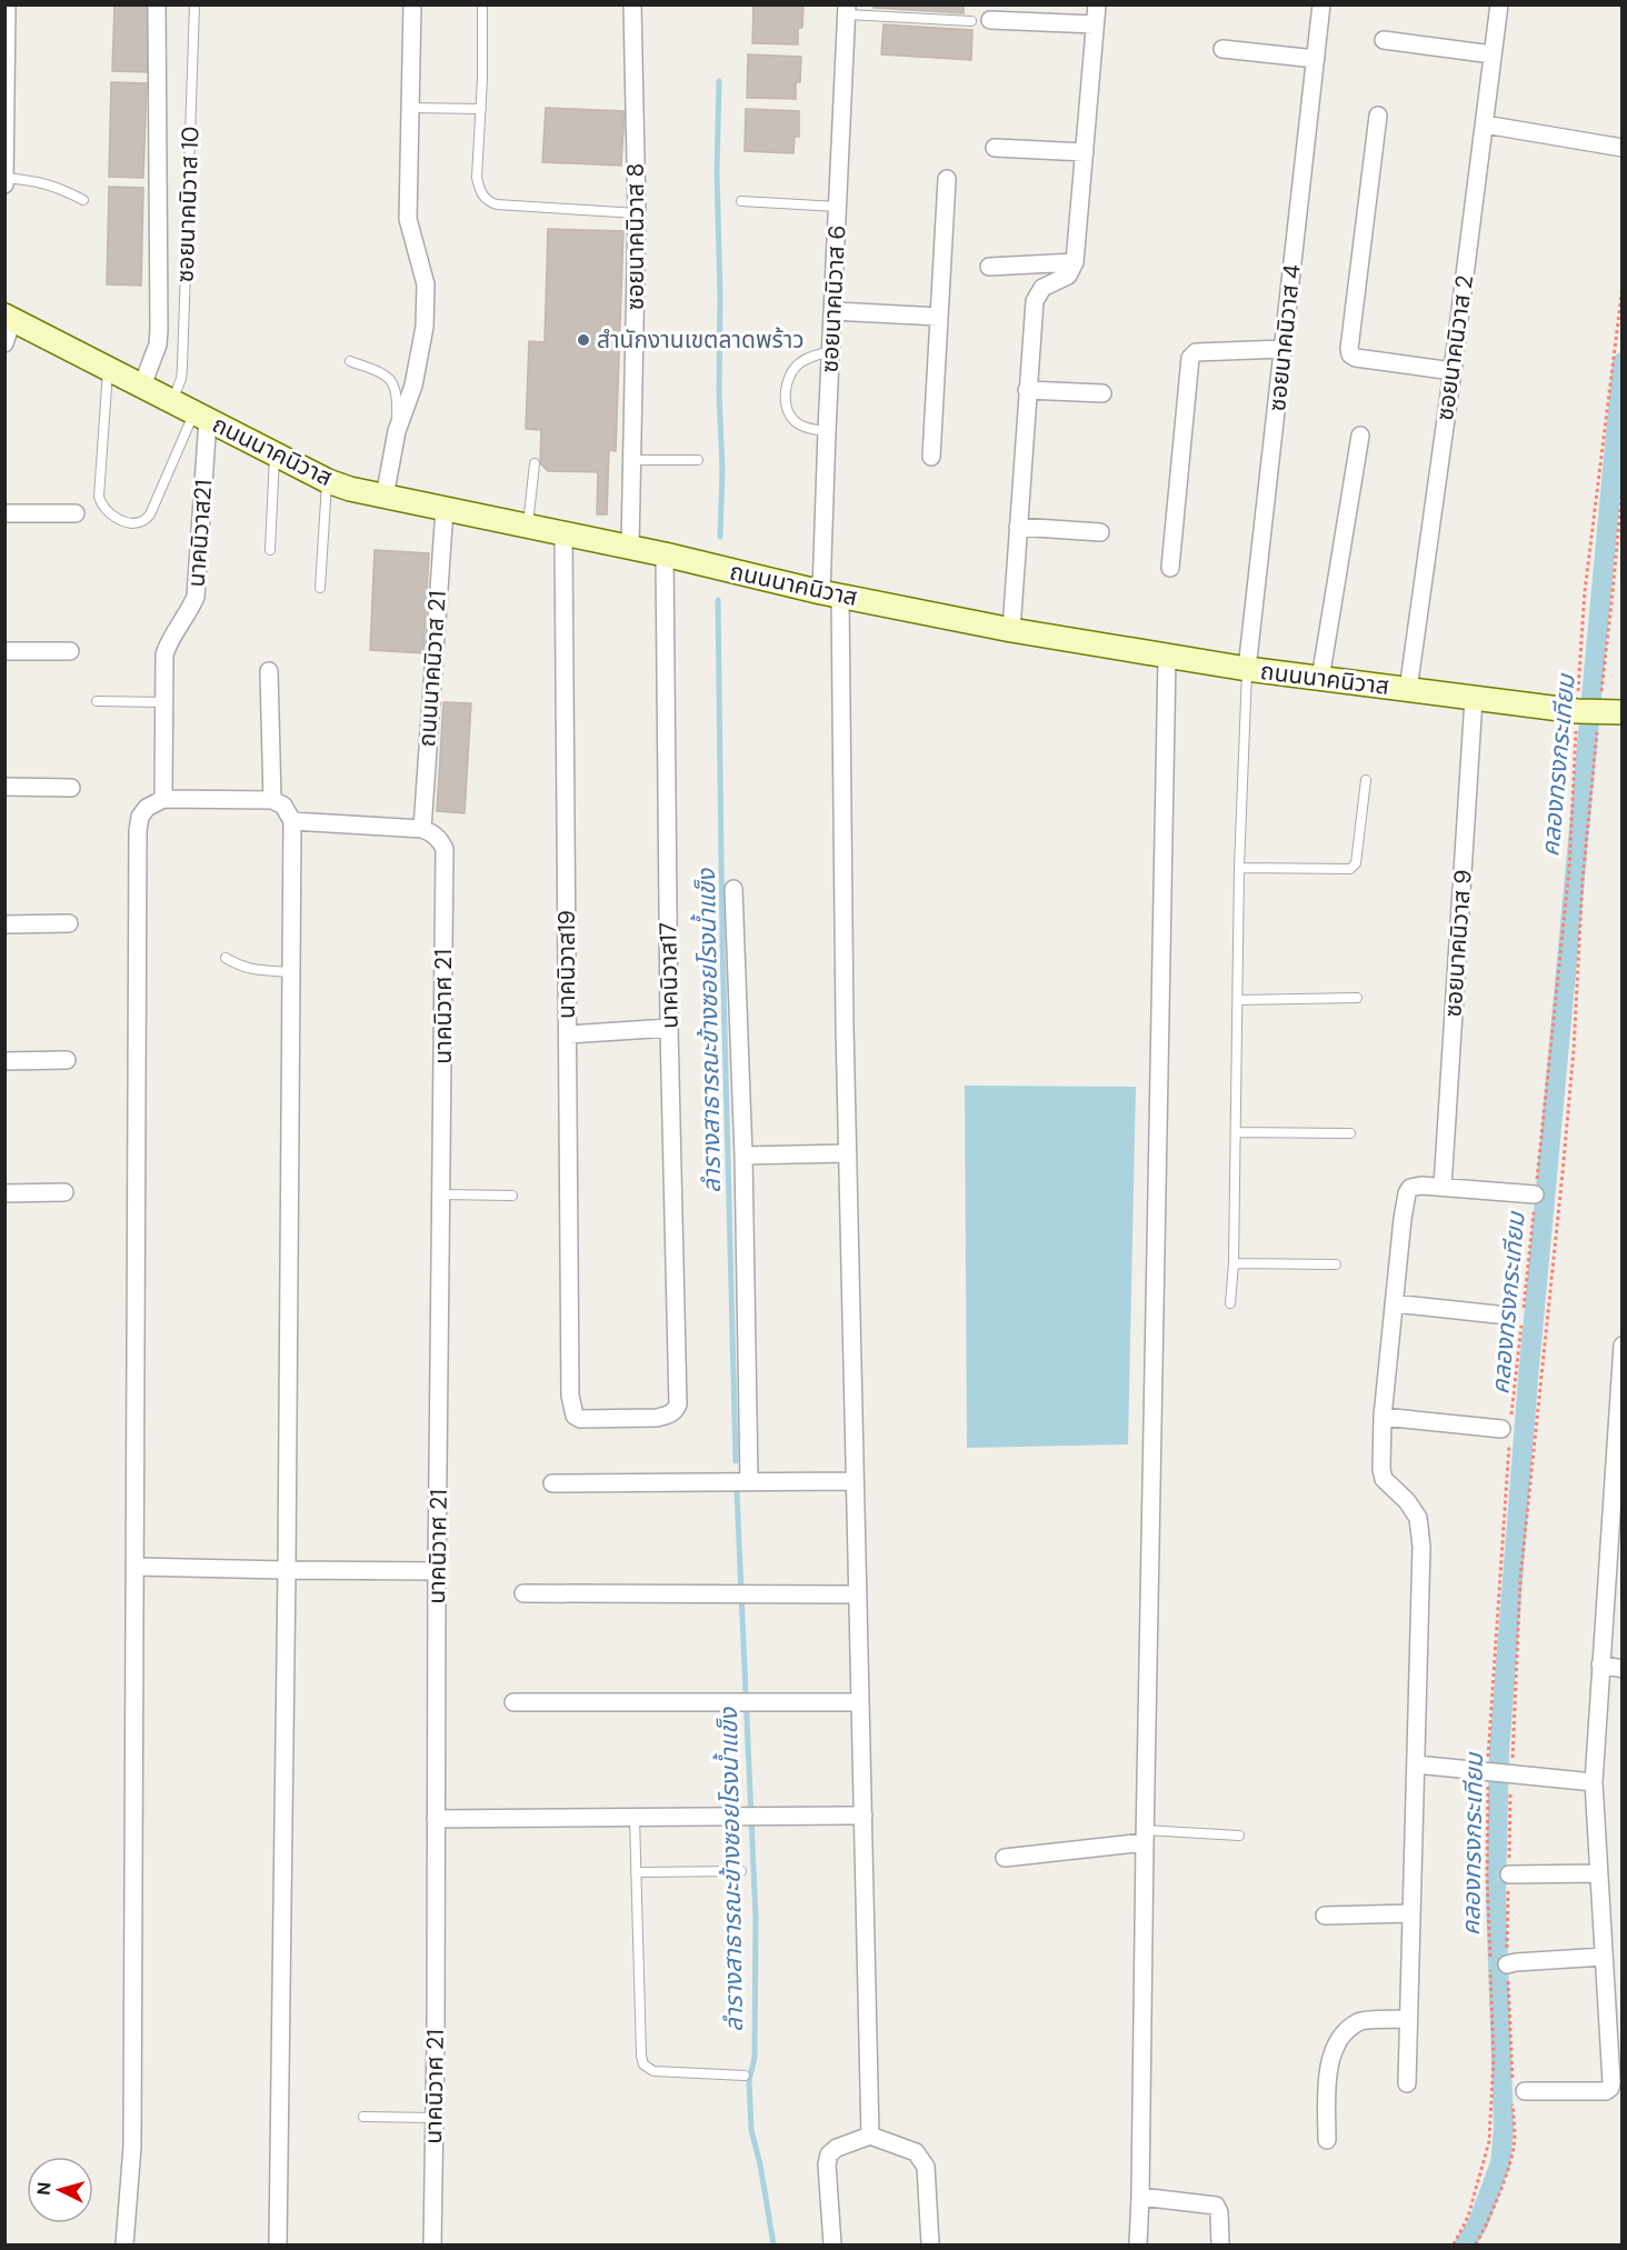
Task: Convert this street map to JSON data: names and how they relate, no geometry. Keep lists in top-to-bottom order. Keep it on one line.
{"streets":{"main road":["ถนนนาคนิวาส"],"street":["ซอยนาคนิวาส 8","ซอยนาคนิวาส 6","ซอยนาคนิวาส 4","ซอยนาคนิวาส 2","นาคนิวาส21","ถนนนาคนิวาส 21","ซอยนาคนิวาส 9","นาคนิวาส19","นาคนิวาส17","นาคนิวาศ 21"],"lane":["ซอยนาคนิวาส 10"]},"crossings":[["ซอยนาคนิวาส 10","ถนนนาคนิวาส"],["ซอยนาคนิวาส 8","ถนนนาคนิวาส"],["ซอยนาคนิวาส 6","ถนนนาคนิวาส"],["ซอยนาคนิวาส 4","ถนนนาคนิวาส"],["ซอยนาคนิวาส 2","ถนนนาคนิวาส"],["ถนนนาคนิวาส","นาคนิวาส21"],["ถนนนาคนิวาส","ถนนนาคนิวาส 21"],["ถนนนาคนิวาส","ซอยนาคนิวาส 9"],["ถนนนาคนิวาส","นาคนิวาส19"],["ถนนนาคนิวาส","นาคนิวาส17"],["ถนนนาคนิวาส 21","นาคนิวาศ 21"],["นาคนิวาส19","นาคนิวาส17"]],"water":["คลองทรงกระเทียม","ลำรางสาธารณะข้างซอยโรงน้ำแข็ง"],"places":["สำนักงานเขตลาดพร้าว"],"north":"left"}
